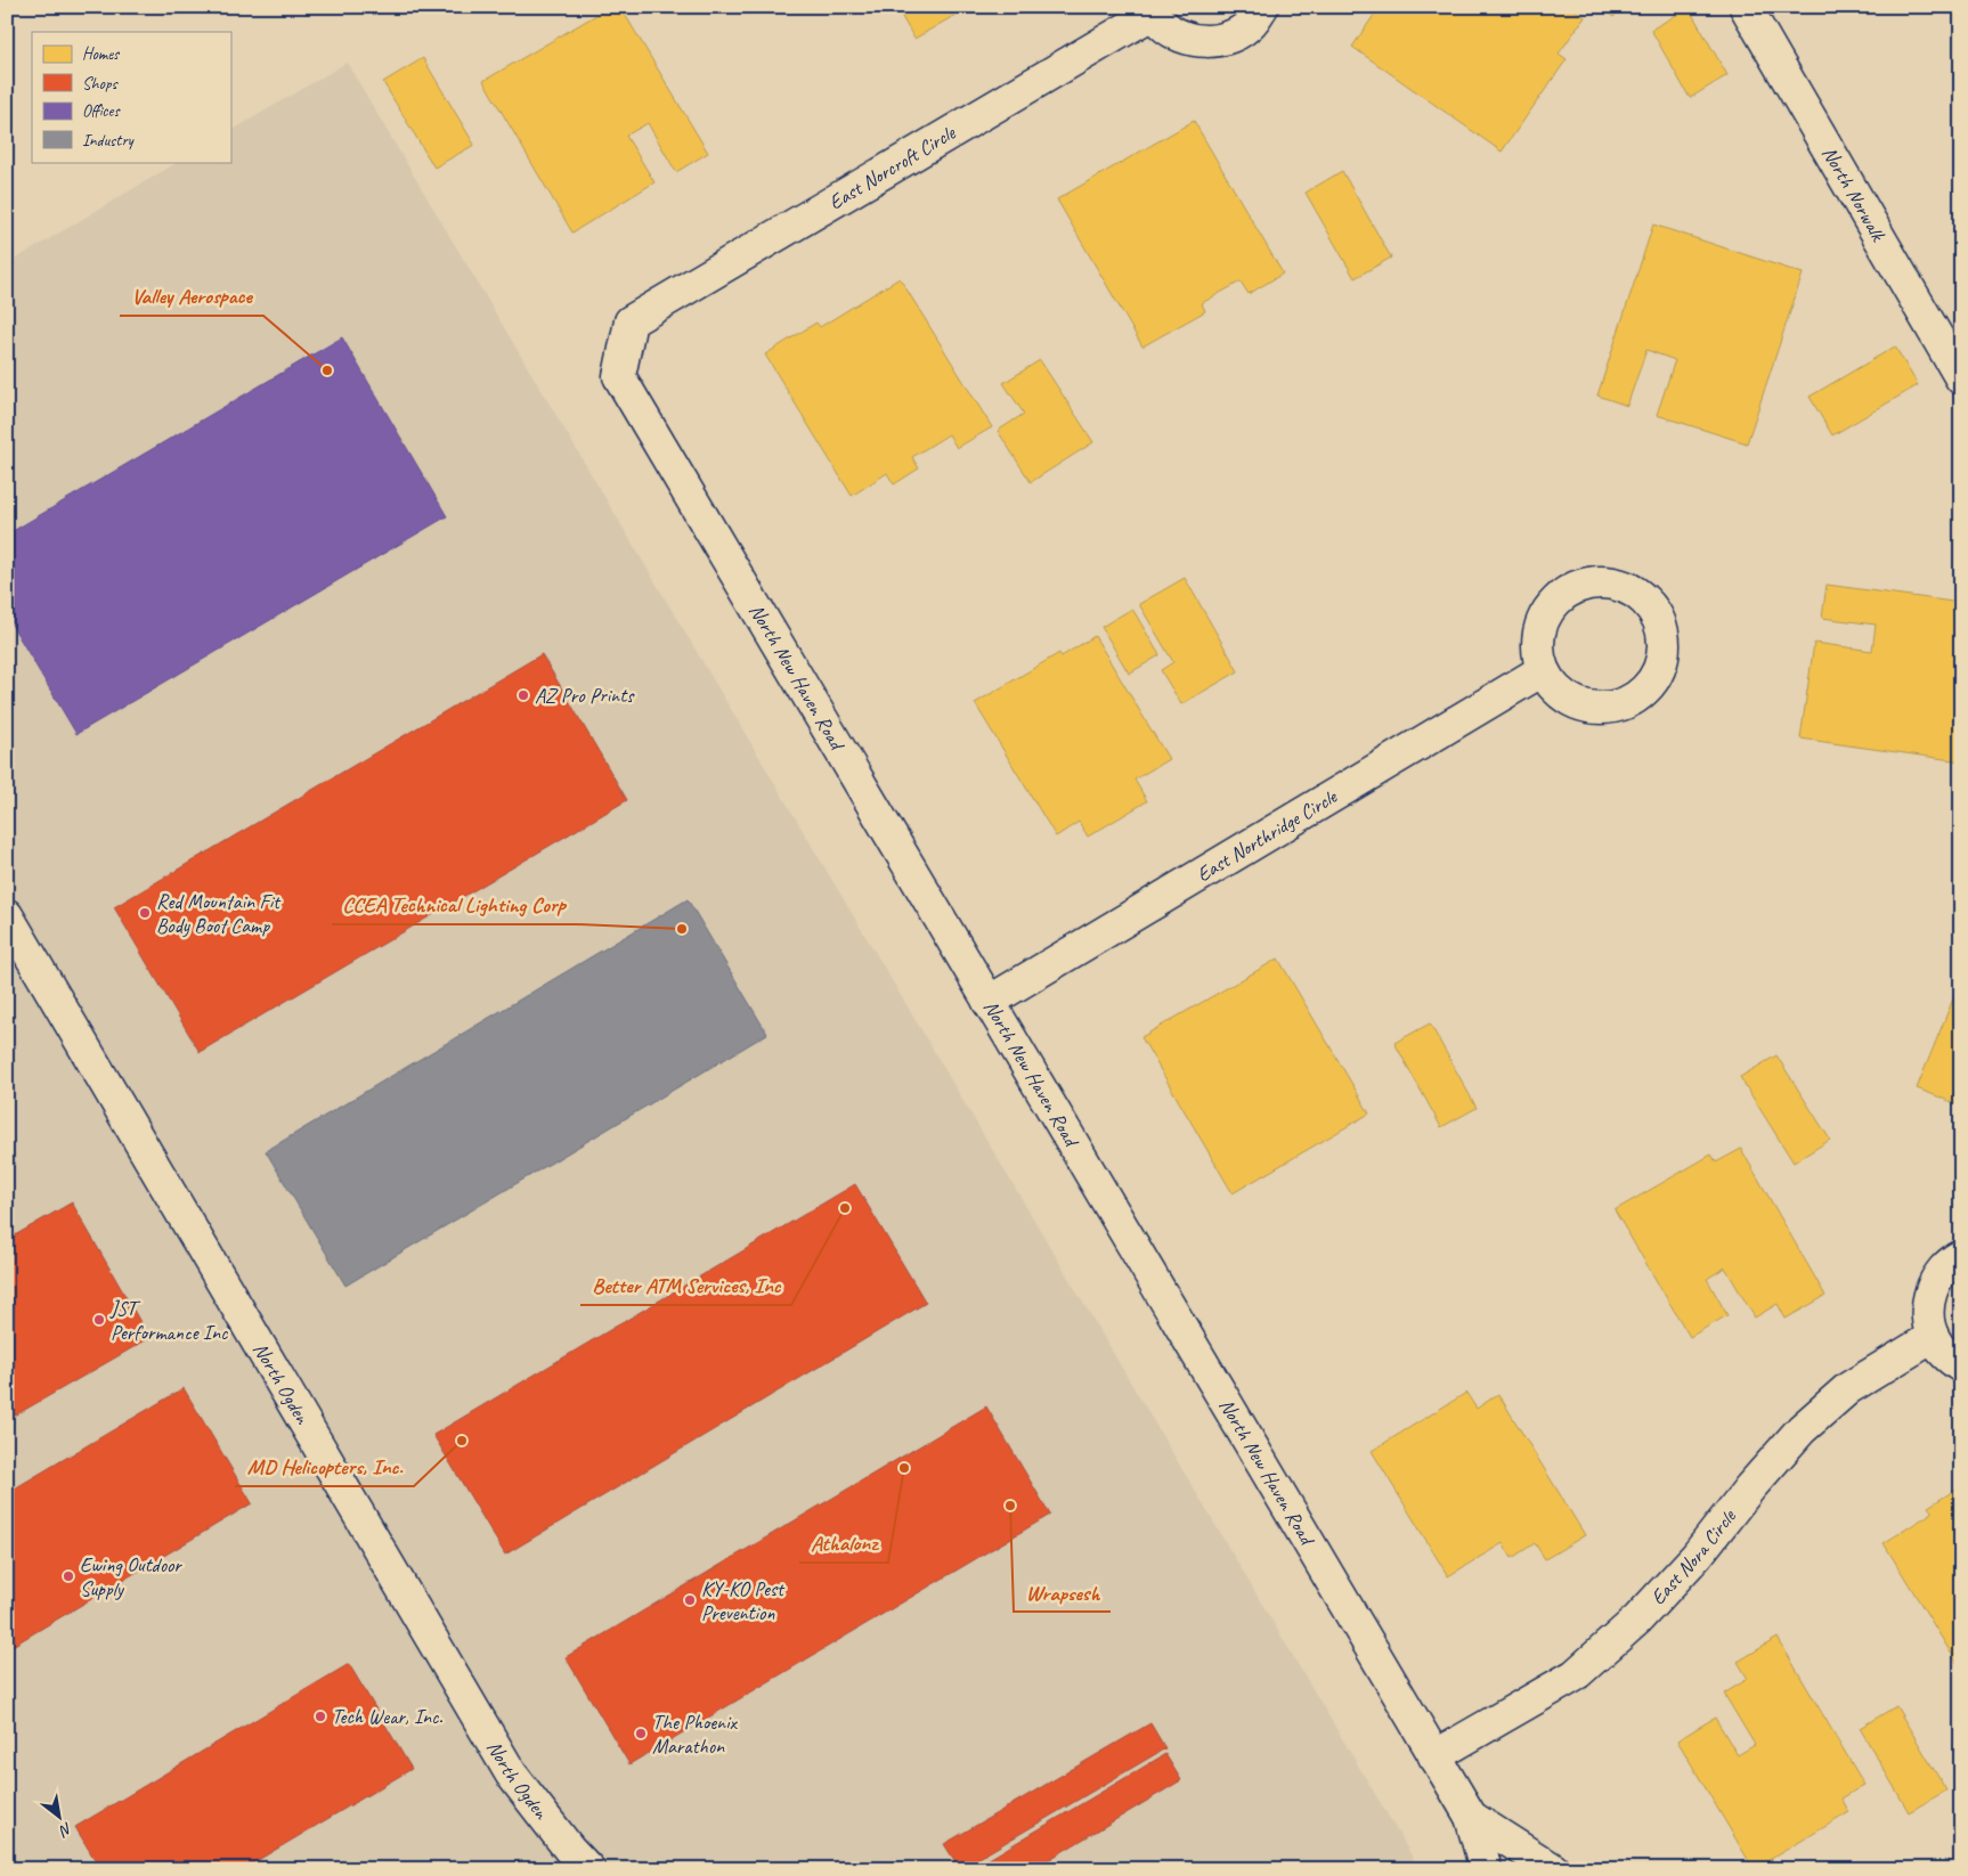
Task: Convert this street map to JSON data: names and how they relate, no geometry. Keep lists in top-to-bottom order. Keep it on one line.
{"streets":{"street":["East Norcroft Circle","North Norwalk","North New Haven Road","East Northridge Circle","North Ogden","East Nora Circle"]},"crossings":[["East Norcroft Circle","North New Haven Road"],["North New Haven Road","East Northridge Circle"],["North New Haven Road","East Nora Circle"]],"places":["Valley Aerospace","AZ Pro Prints","Red Mountain Fit Body Boot Camp","CCEA Technical Lighting Corp","Better ATM Services, Inc","JST Performance Inc","MD Helicopters, Inc.","Athalonz","Wrapsesh","Ewing Outdoor Supply","KY-KO Pest Prevention","Tech Wear, Inc.","The Phoenix Marathon"],"legend":["Homes","Shops","Offices","Industry"],"north":"bottom right"}
